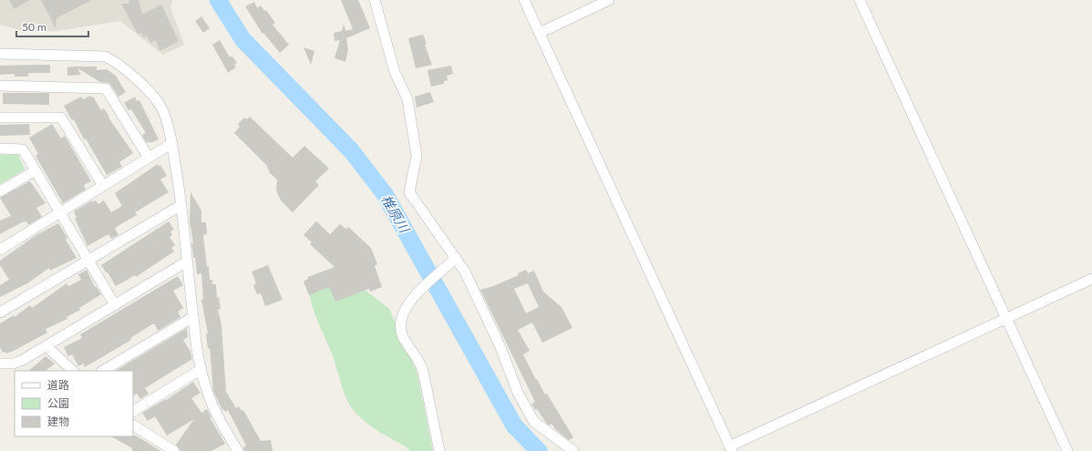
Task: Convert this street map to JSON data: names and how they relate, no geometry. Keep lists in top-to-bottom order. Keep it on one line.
{"water":["椎原川"],"legend":["道路","公園","建物"],"scale_bar":"50 m"}
